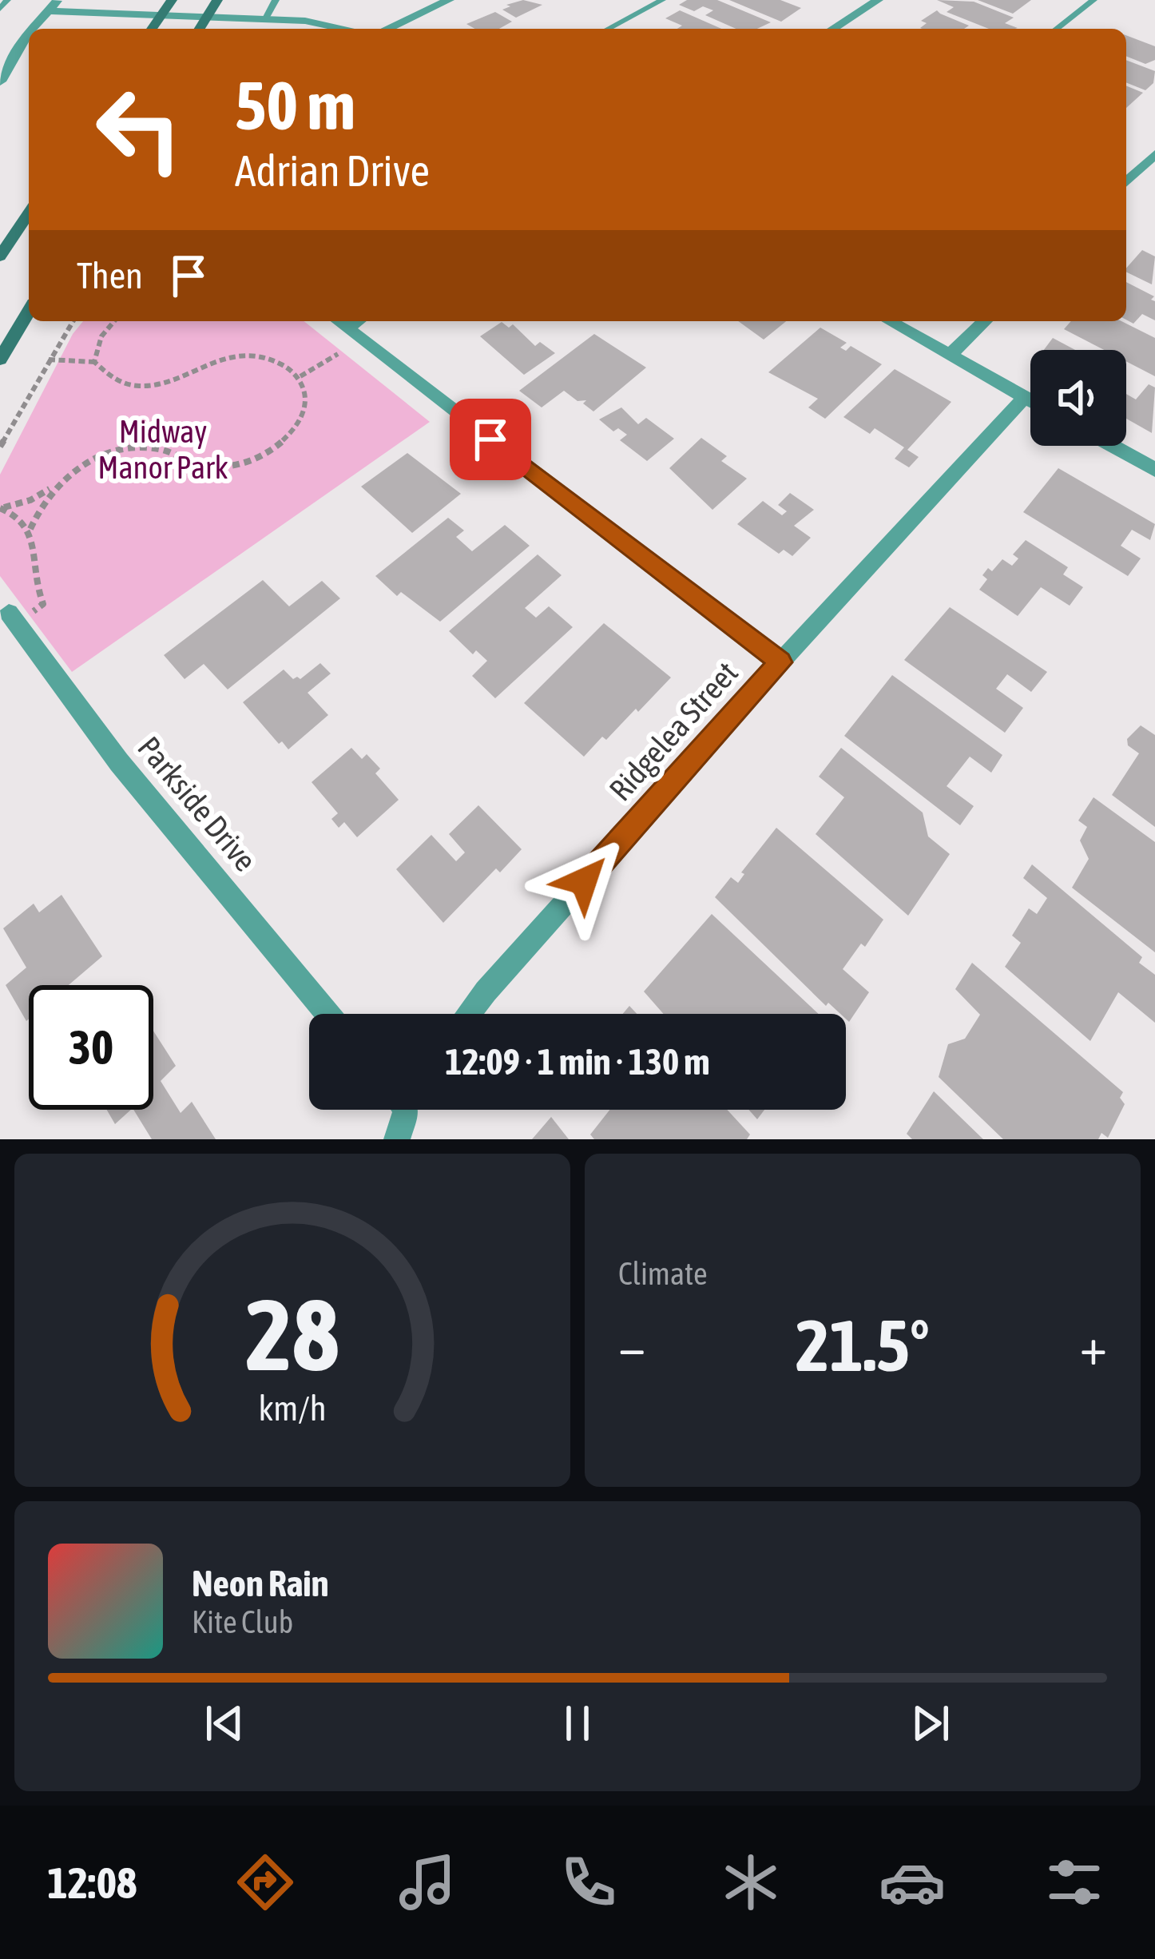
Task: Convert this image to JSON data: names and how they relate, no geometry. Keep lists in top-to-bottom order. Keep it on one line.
{"streets":{"street":["Ridgelea Street","Parkside Drive"]},"parks":["Midway Manor Park"],"page":{"turn":["50 m","Adrian Drive"],"then":"Then","limit":"30","trip":"12:09 · 1 min · 130 m","tile":"Climate","heat":["−","21.5°","+"],"song":["Neon Rain","Kite Club"],"tabs":"12:08","gauge":["28","km/h"]}}
